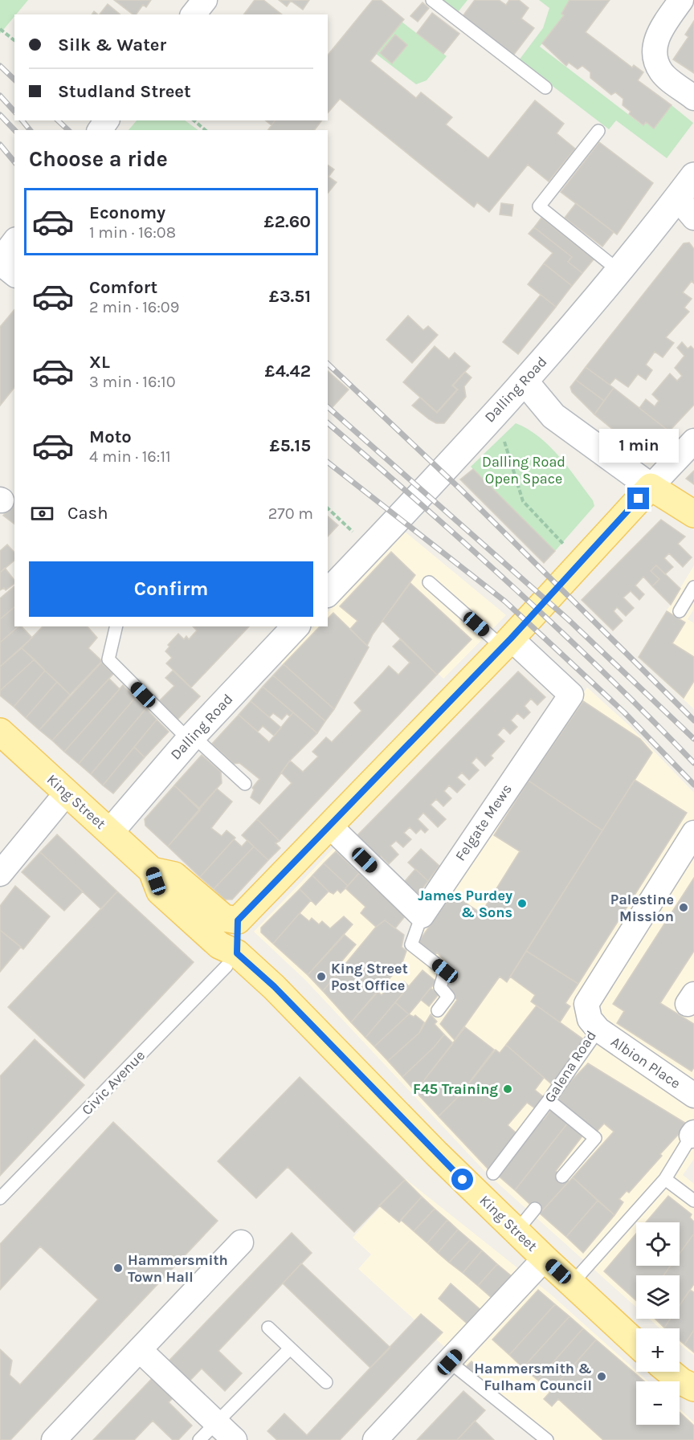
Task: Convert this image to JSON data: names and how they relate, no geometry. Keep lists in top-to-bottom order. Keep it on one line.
{"streets":{"main road":["Dalling Road","King Street"],"street":["Felgate Mews","Albion Place","Galena Road"],"lane":["Civic Avenue"]},"crossings":[["Dalling Road","King Street"],["King Street","Civic Avenue"],["Albion Place","Galena Road"]],"parks":["Dalling Road Open Space"],"places":["James Purdey & Sons","Palestine Mission","King Street Post Office","F45 Training","Hammersmith Town Hall","Hammersmith & Fulham Council"],"page":{"banner":["Silk & Water","Studland Street"],"heading":"Choose a ride","list":[{"name":"Economy","note":"1 min · 16:08","value":"£2.60"},{"name":"Comfort","note":"2 min · 16:09","value":"£3.51"},{"name":"XL","note":"3 min · 16:10","value":"£4.42"},{"name":"Moto","note":"4 min · 16:11","value":"£5.15"}],"bubble":"1 min","pay":["Cash","270 m"],"buttons":"Confirm","map_buttons":["+","−"]}}
